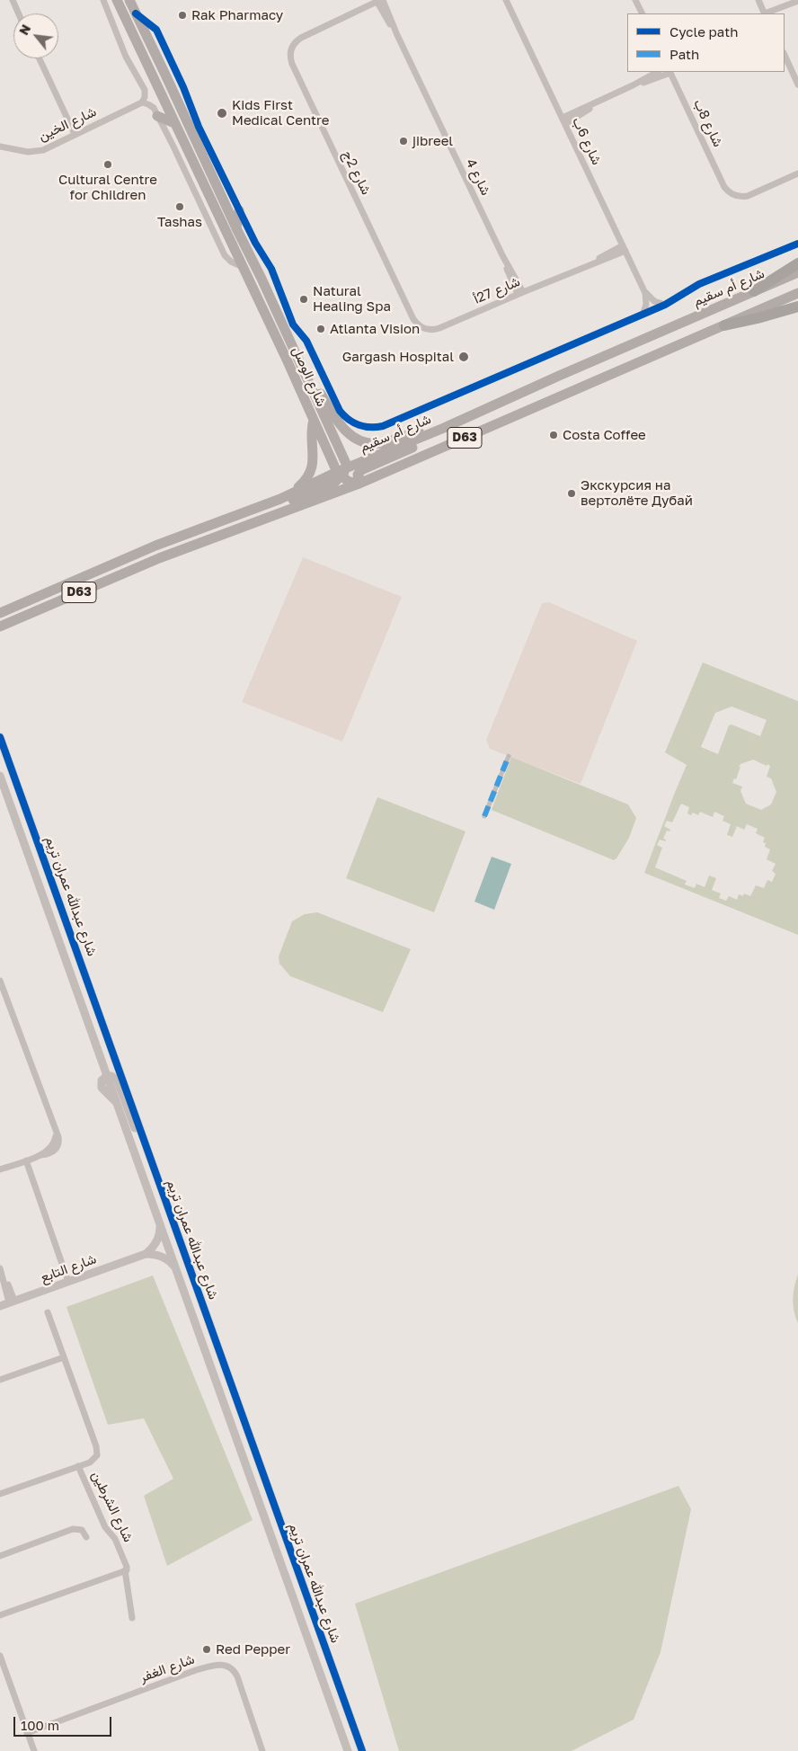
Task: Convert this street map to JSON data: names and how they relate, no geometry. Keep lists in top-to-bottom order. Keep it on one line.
{"streets":{"main road":["شارع أم سقيم","شارع الوصل","D63"],"street":["شارع 8ب","شارع الخين","شارع 6ب","شارع 2ج","شارع 4","شارع 27أ","شارع عبدالله عمران تريم","شارع التابع","شارع الشرطين","شارع الغفر"]},"crossings":[["شارع 6ب","شارع 27أ"],["شارع 2ج","شارع 4"],["شارع 2ج","شارع 27أ"],["شارع 4","شارع 27أ"],["شارع أم سقيم","شارع الوصل"]],"places":["Rak Pharmacy","Kids First Medical Centre","jibreel","Cultural Centre for Children","Tashas","Natural Healing Spa","Atlanta Vision","Gargash Hospital","Costa Coffee","Экскурсия на вертолёте Дубай","Red Pepper"],"legend":["Cycle path","Path"],"scale_bar":"100 m","north":"top left"}
